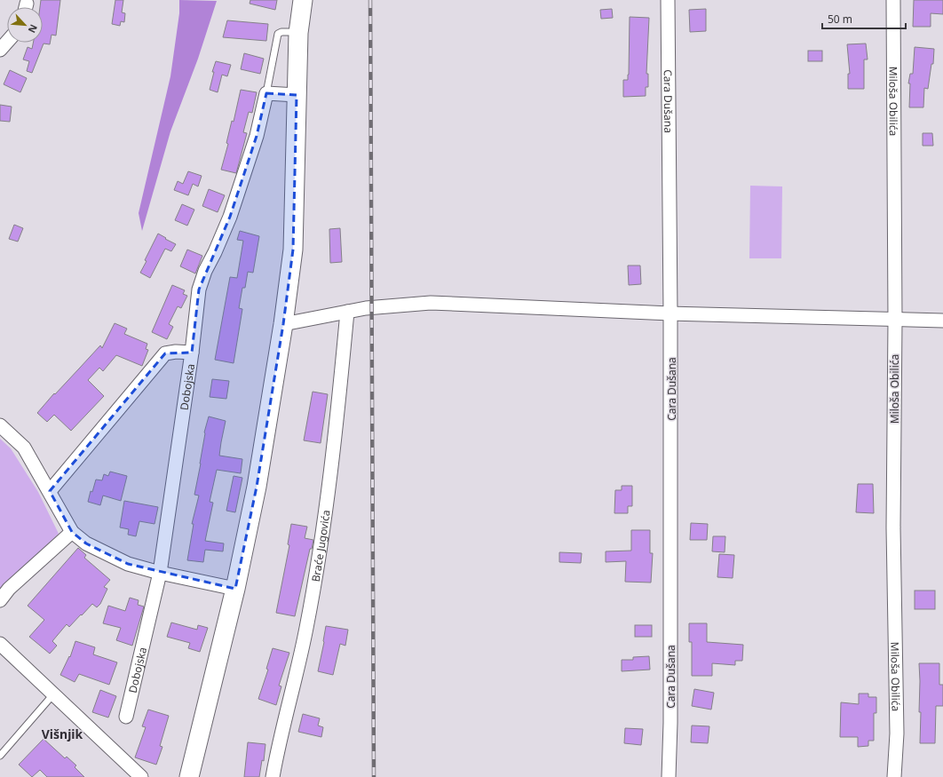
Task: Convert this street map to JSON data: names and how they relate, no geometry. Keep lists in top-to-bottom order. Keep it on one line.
{"streets":{"street":["Cara Dušana","Miloša Obilića","Dobojska","Braće Jugovića"]},"districts":["Višnjik"],"scale_bar":"50 m","north":"bottom right"}
